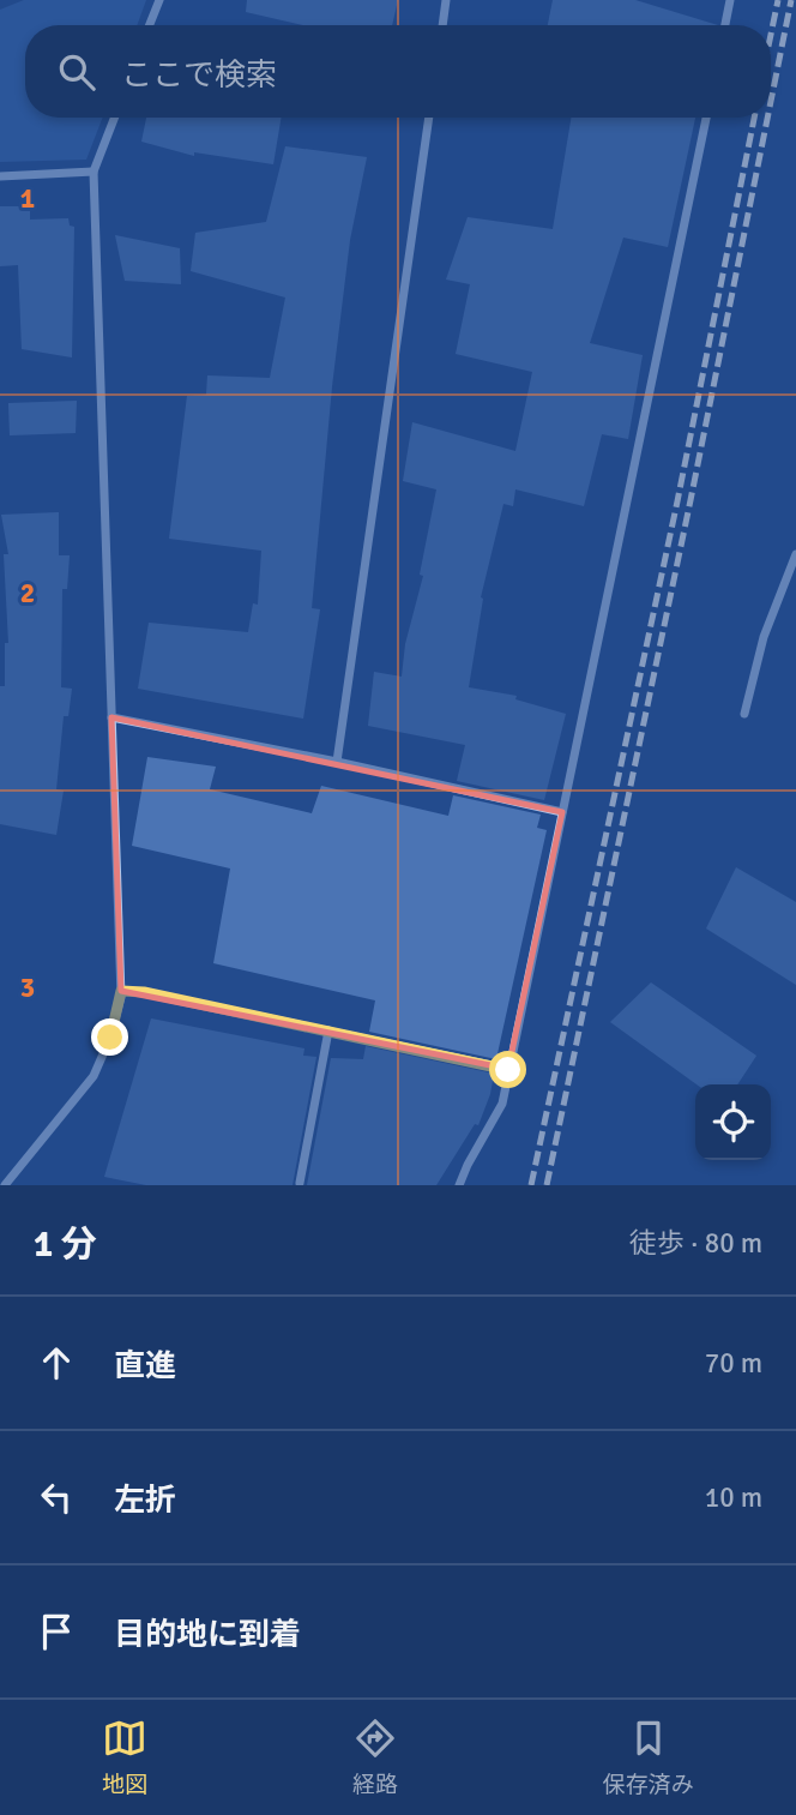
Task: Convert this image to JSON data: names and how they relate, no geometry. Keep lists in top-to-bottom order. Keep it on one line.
{"page":{"search":"ここで検索","heading":["1 分","徒歩 · 80 m"],"list":[["直進","70 m"],["左折","10 m"],"目的地に到着"],"nav":["地図","経路","保存済み"]},"grid":{"rows":["1","2","3"]}}
